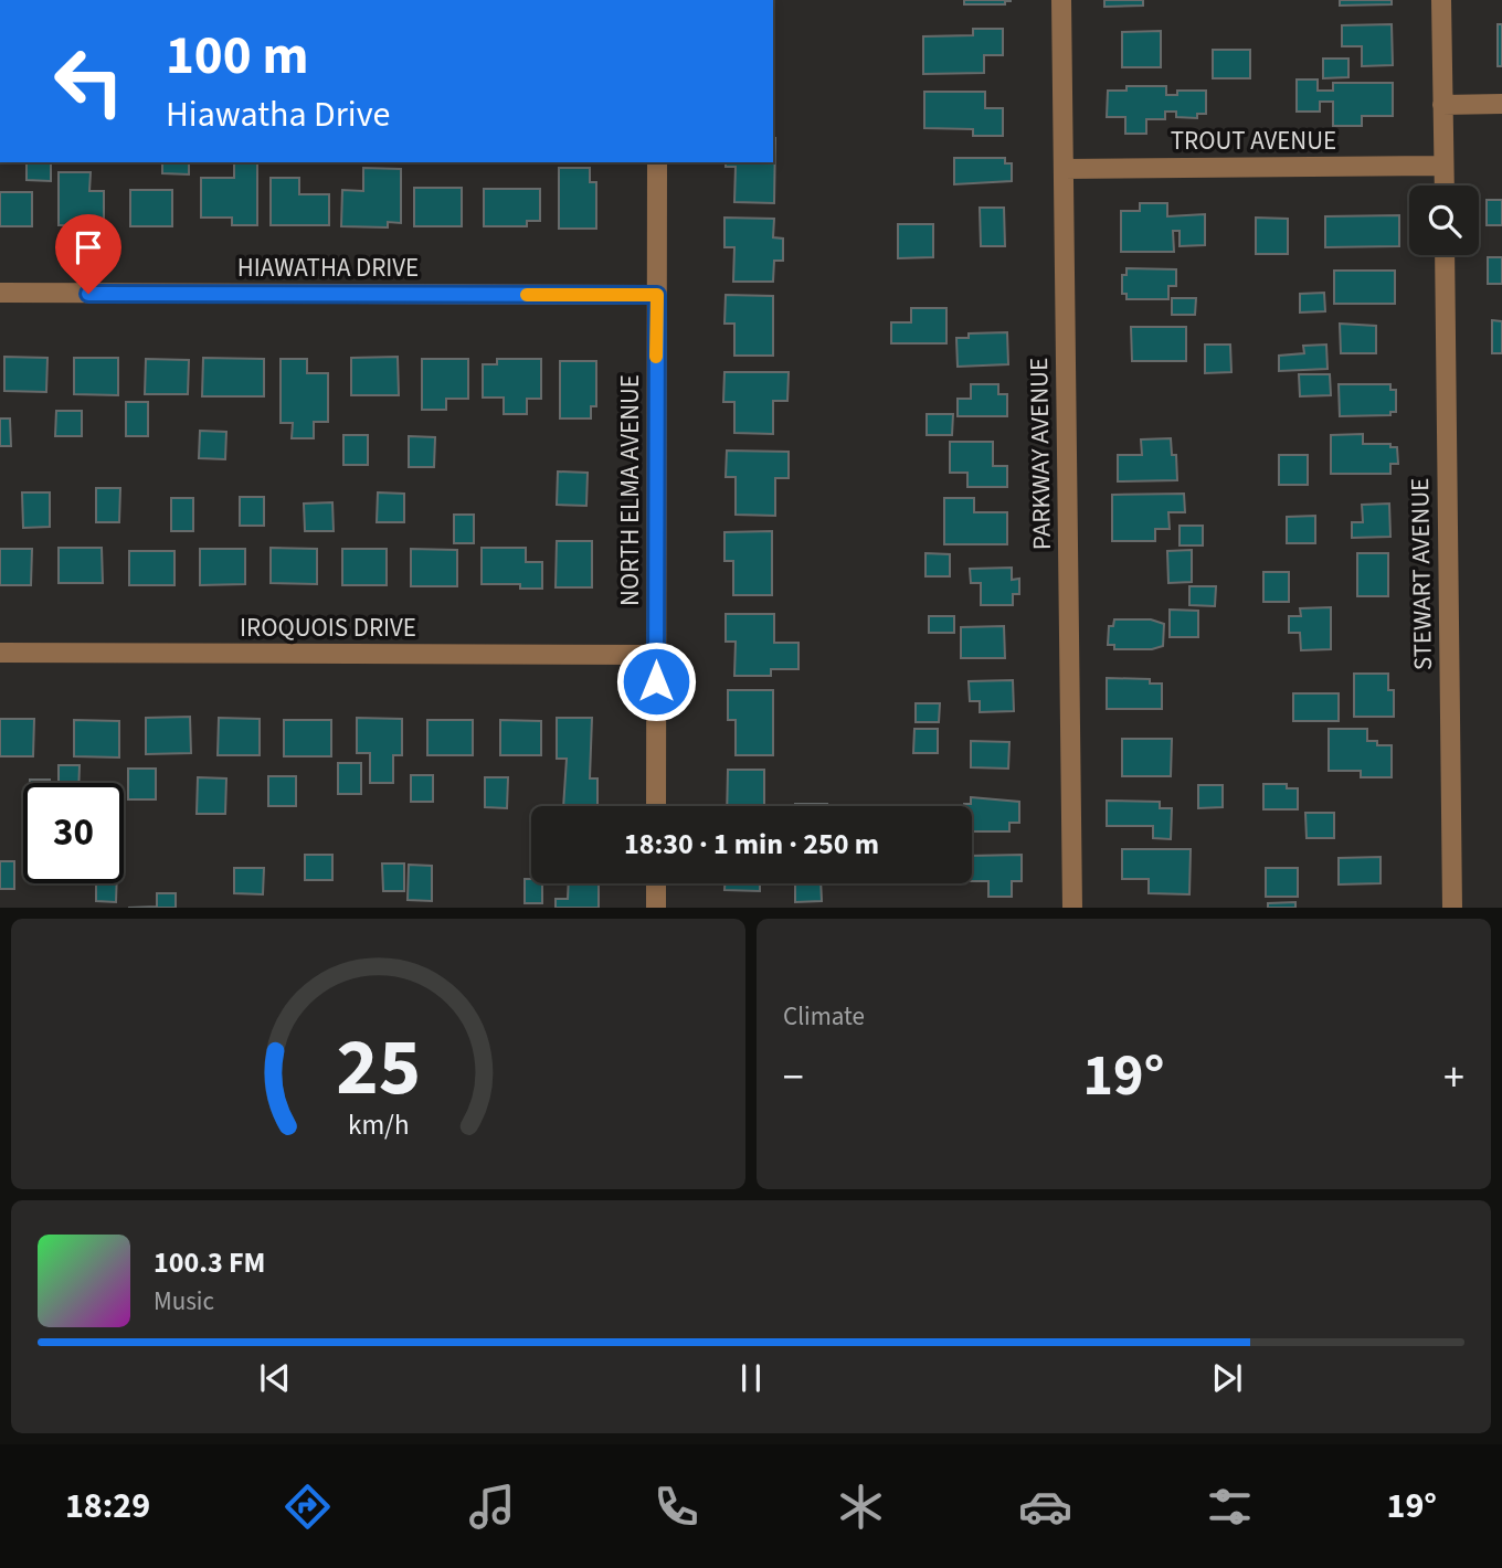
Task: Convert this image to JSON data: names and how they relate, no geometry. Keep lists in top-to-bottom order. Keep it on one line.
{"streets":{"street":["TROUT AVENUE","HIAWATHA DRIVE","PARKWAY AVENUE","NORTH ELMA AVENUE","STEWART AVENUE","IROQUOIS DRIVE"]},"crossings":[["TROUT AVENUE","PARKWAY AVENUE"],["HIAWATHA DRIVE","NORTH ELMA AVENUE"],["NORTH ELMA AVENUE","IROQUOIS DRIVE"]],"page":{"turn":["100 m","Hiawatha Drive"],"limit":"30","trip":"18:30 · 1 min · 250 m","tile":"Climate","heat":["−","19°","+"],"song":["100.3 FM","Music"],"tabs":["18:29","19°"],"gauge":["25","km/h"]}}
